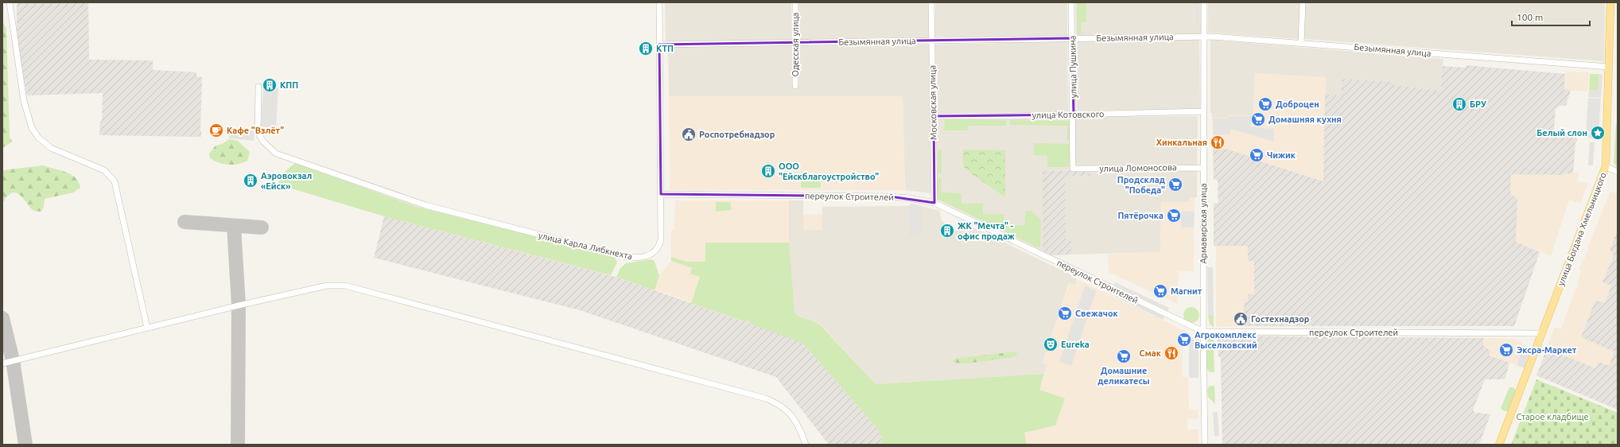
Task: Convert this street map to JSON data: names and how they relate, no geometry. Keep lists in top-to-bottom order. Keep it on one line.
{"streets":{"main road":["улица Богдана Хмельницкого"],"street":["Безымянная улица","Одесская улица","улица Пушкина","Московская улица","улица Котовского","улица Ломоносова","переулок Строителей","Армавирская улица","улица Карла Либкнехта"]},"crossings":[["Безымянная улица","Одесская улица"],["Безымянная улица","улица Пушкина"],["Безымянная улица","Московская улица"],["Безымянная улица","Армавирская улица"],["Безымянная улица","улица Богдана Хмельницкого"],["Безымянная улица","улица Карла Либкнехта"],["улица Пушкина","улица Котовского"],["улица Пушкина","улица Ломоносова"],["Московская улица","улица Котовского"],["Московская улица","переулок Строителей"],["улица Котовского","Армавирская улица"],["улица Ломоносова","Армавирская улица"],["переулок Строителей","Армавирская улица"],["переулок Строителей","улица Богдана Хмельницкого"],["переулок Строителей","улица Карла Либкнехта"]],"parks":["Старое кладбище"],"places":{"building":["КТП","КПП","БРУ","ООО \"Ейскблагоустройство\"","Аэровокзал «Ейск»","ЖК \"Мечта\" - офис продаж"],"supermarket":["Доброцен","Домашняя кухня","Чижик","Продсклад \"Победа\"","Пятёрочка","Магнит","Свежачок","Агрокомплекс Выселковский","Эксра-Маркет","Домашние деликатесы"],"cafe":["Кафе \"Взлёт\""],"place":["Белый слон"],"public building":["Роспотребнадзор","Гостехнадзор"],"restaurant":["Хинкальная","Смак"],"theatre":["Eureka"]},"scale_bar":"100 m"}
